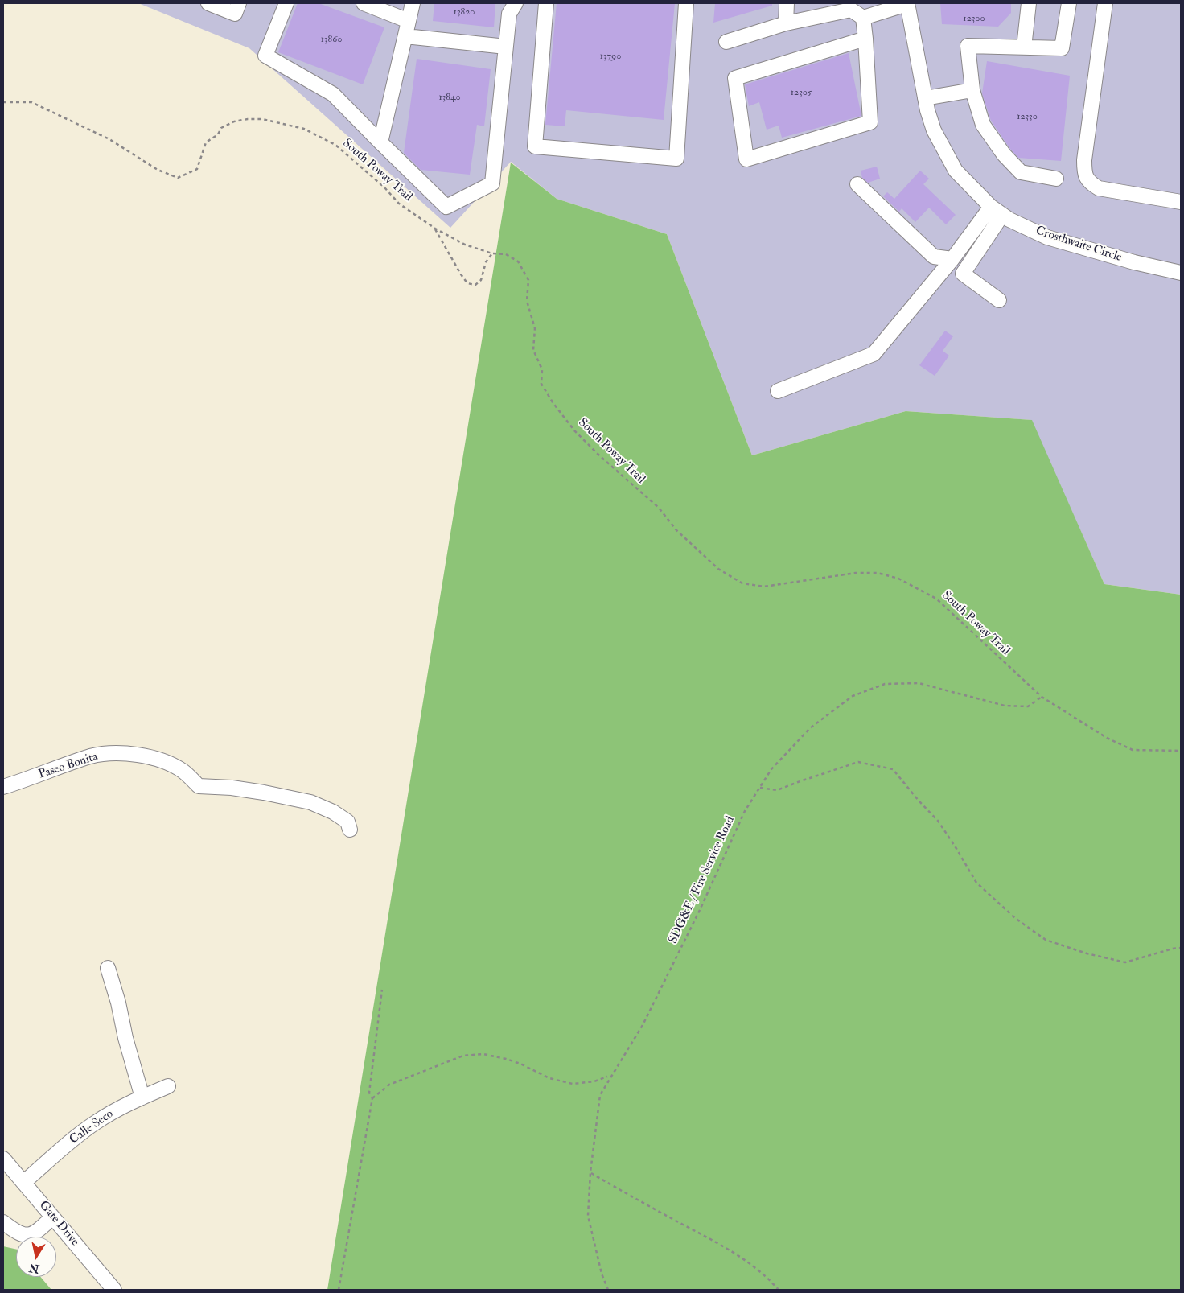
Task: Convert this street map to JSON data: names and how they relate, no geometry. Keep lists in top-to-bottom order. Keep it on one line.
{"streets":{"street":["Crosthwaite Circle","Paseo Bonita","Calle Seco","Gate Drive"],"path":["South Poway Trail","SDG&E / Fire Service Road"]},"crossings":[["South Poway Trail","SDG&E / Fire Service Road"],["Calle Seco","Gate Drive"]],"house_numbers":["13820","12300","13860","13790","12305","13840","12330"],"north":"bottom"}
